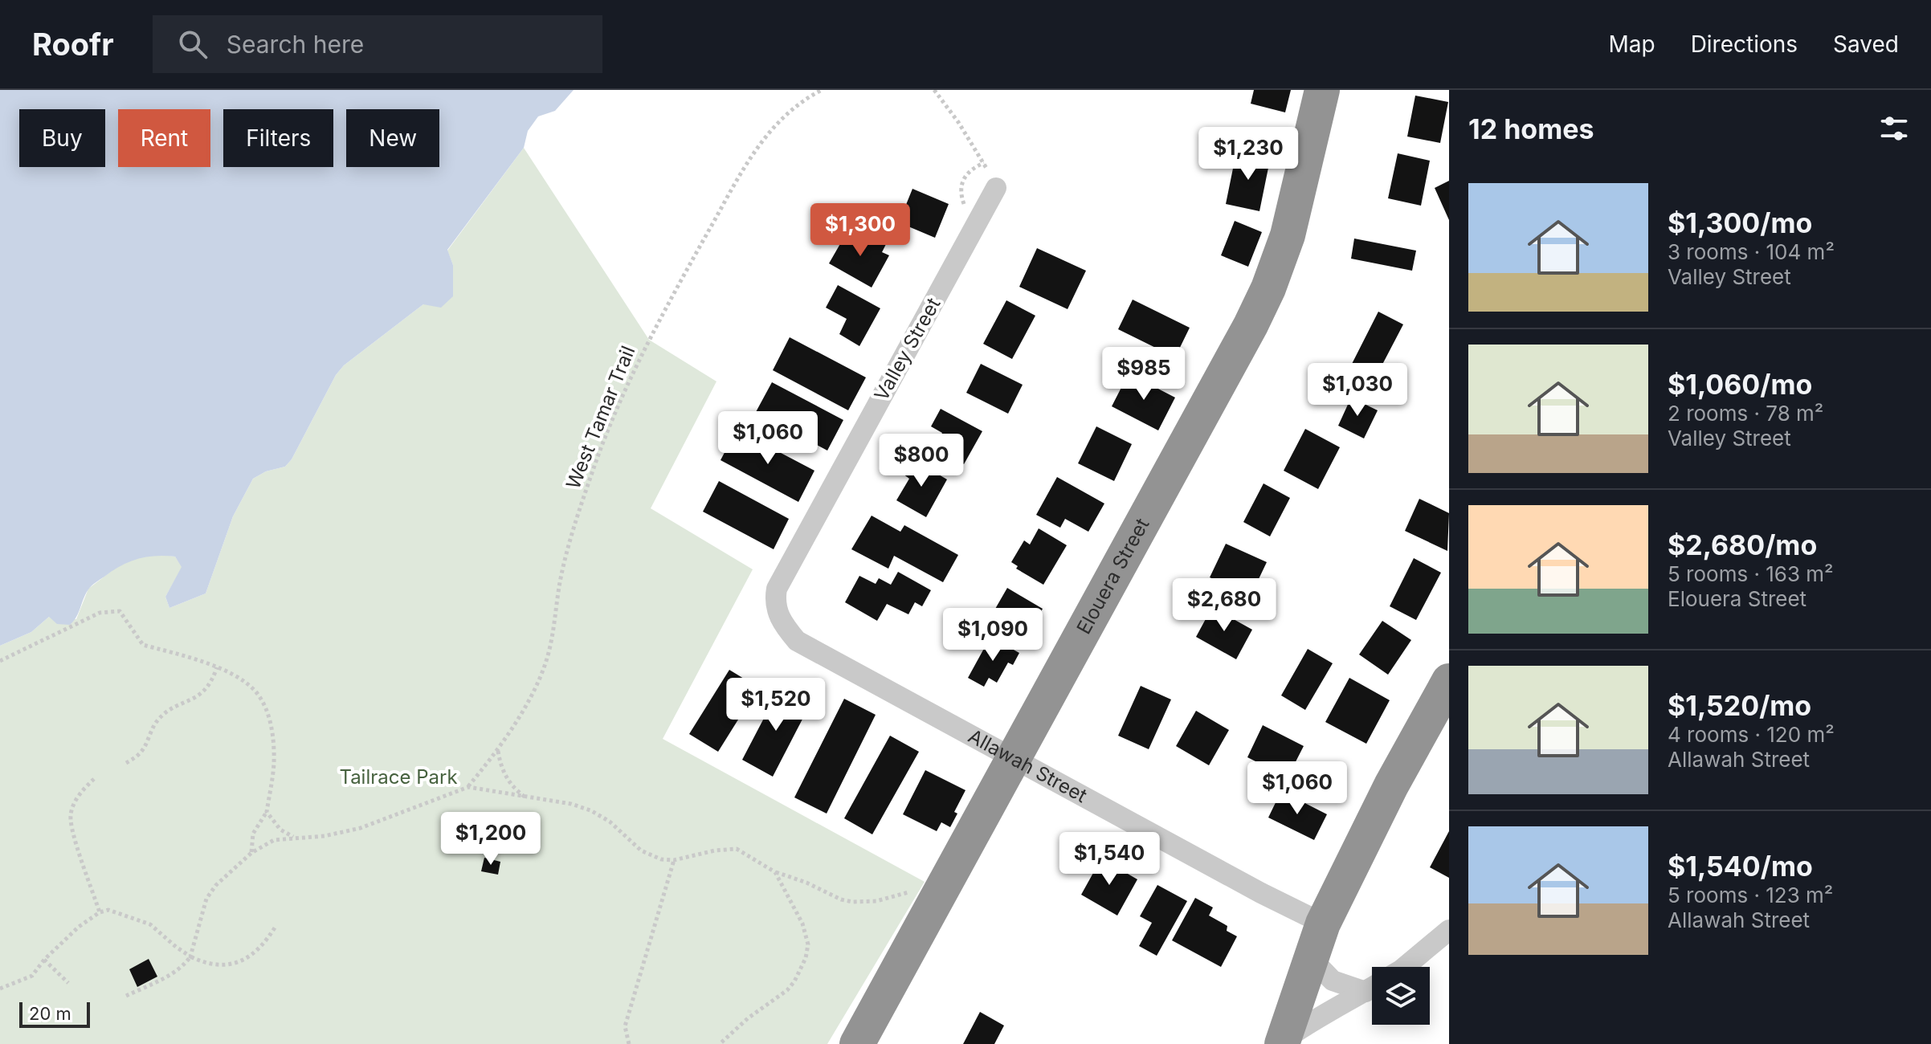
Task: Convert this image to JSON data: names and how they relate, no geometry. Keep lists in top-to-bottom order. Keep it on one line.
{"streets":{"highway":["Elouera Street"],"street":["Valley Street","Allawah Street"],"path":["West Tamar Trail"]},"crossings":[["Valley Street","Allawah Street"],["Elouera Street","Allawah Street"]],"parks":["Tailrace Park"],"scale_bar":"20 m","page":{"header":"Roofr","search":"Search here","nav":["Map","Directions","Saved"],"heading":"12 homes","chip":["Buy","Rent","Filters","New"],"price":["$1,230","$1,300","$985","$1,030","$1,060","$800","$2,680","$1,090","$1,520","$1,060","$1,200","$1,540"],"list":[{"name":"$1,300/mo","note":"3 rooms · 104 m² · Valley Street"},{"name":"$1,060/mo","note":"2 rooms · 78 m² · Valley Street"},{"name":"$2,680/mo","note":"5 rooms · 163 m² · Elouera Street"},{"name":"$1,520/mo","note":"4 rooms · 120 m² · Allawah Street"},{"name":"$1,540/mo","note":"5 rooms · 123 m² · Allawah Street"}],"scale":"20 m"}}
